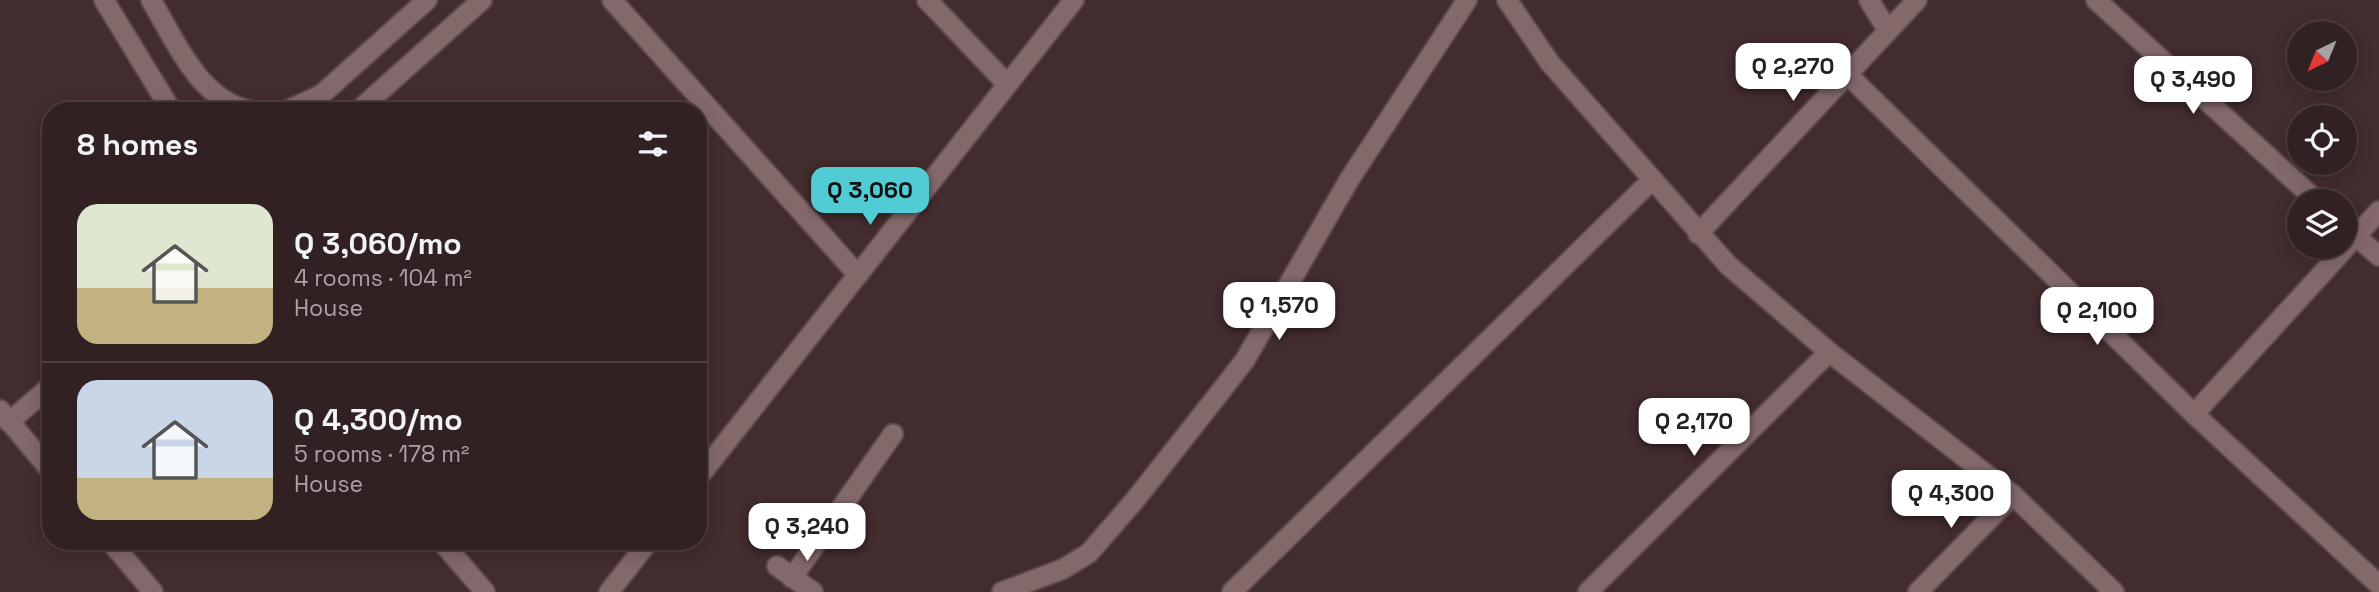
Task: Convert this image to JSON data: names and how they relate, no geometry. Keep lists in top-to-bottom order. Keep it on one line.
{"north":"bottom left","page":{"price":["Q 2,270","Q 3,490","Q 3,060","Q 1,570","Q 2,100","Q 2,170","Q 4,300","Q 3,240"],"heading":"8 homes","list":[{"name":"Q 3,060/mo","note":"4 rooms · 104 m² · House"},{"name":"Q 4,300/mo","note":"5 rooms · 178 m² · House"}]}}
